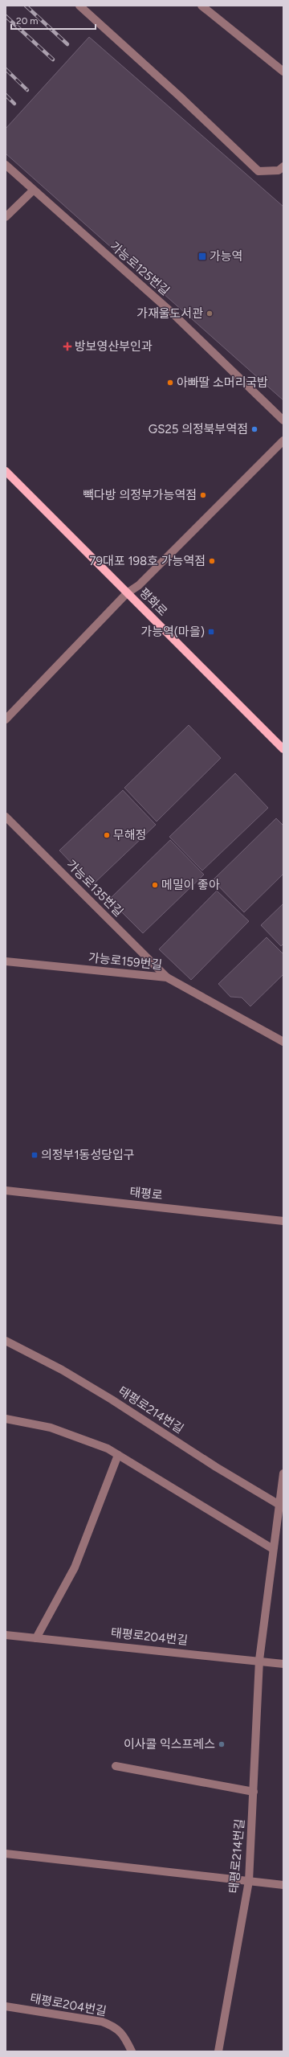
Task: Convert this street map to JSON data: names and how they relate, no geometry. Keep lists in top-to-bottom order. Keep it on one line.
{"streets":{"main road":["평화로"],"street":["가능로125번길","가능로135번길","가능로159번길","태평로","태평로214번길","태평로204번길"]},"crossings":[["가능로135번길","가능로159번길"],["태평로214번길","태평로204번길"]],"places":{"transit":["가능역","가능역(마을)","의정부1동성당입구"],"other":["가재울도서관","아빠딸 소머리국밥","GS25 의정북부역점","빽다방 의정부가능역점","79대포 198호 가능역점","무해정","메밀이 좋아","이사콜 익스프레스"],"health":["방보영산부인과"]},"scale_bar":"20 m"}
